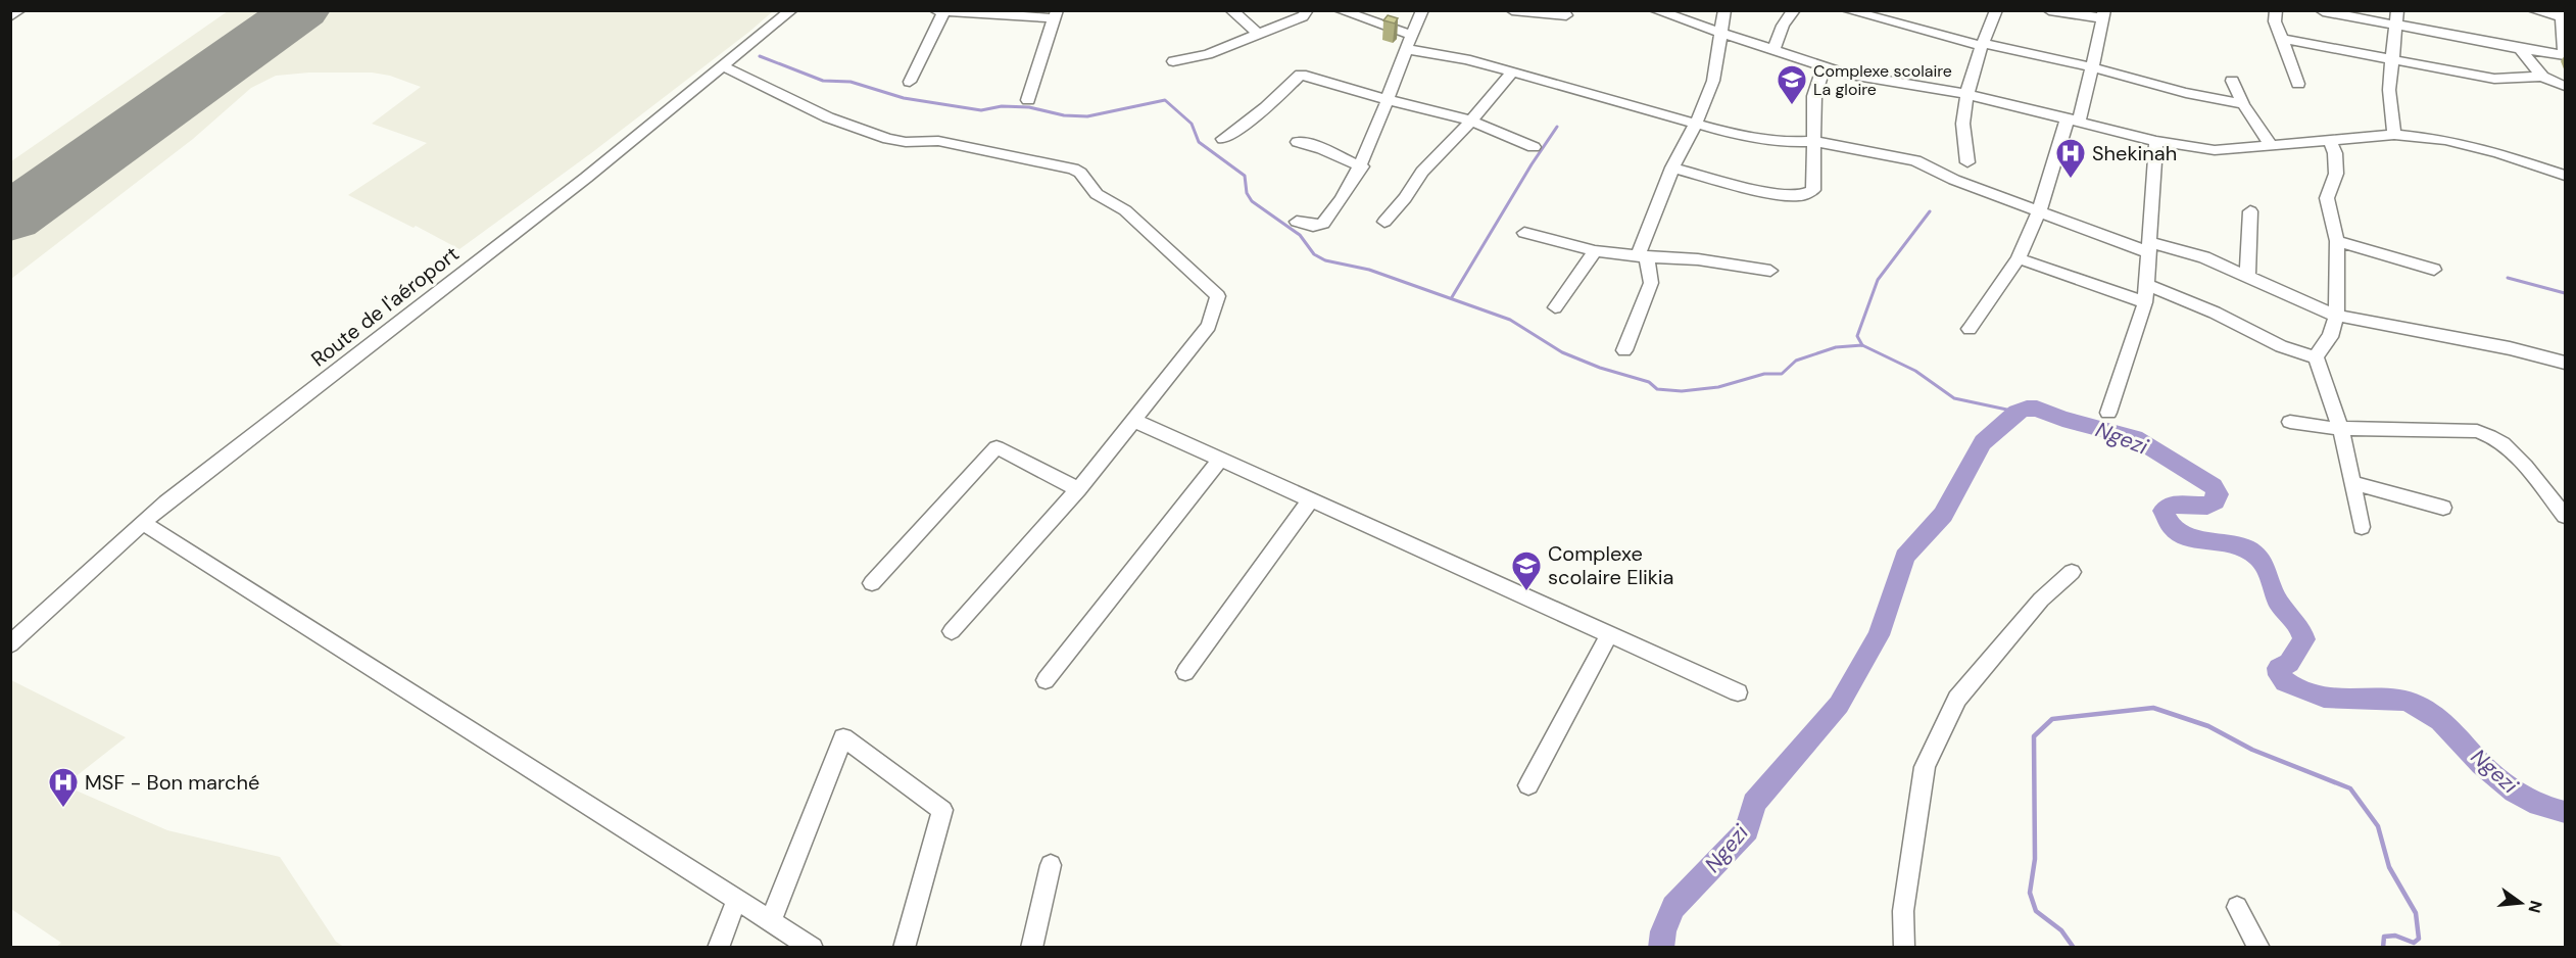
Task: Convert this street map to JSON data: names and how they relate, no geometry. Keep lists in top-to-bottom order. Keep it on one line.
{"streets":{"street":["Route de l'aéroport"]},"water":["Ngezi"],"places":{"school or university":["Complexe scolaire La gloire","Complexe scolaire Elikia"],"hospital":["Shekinah","MSF - Bon marché"]},"north":"right"}
